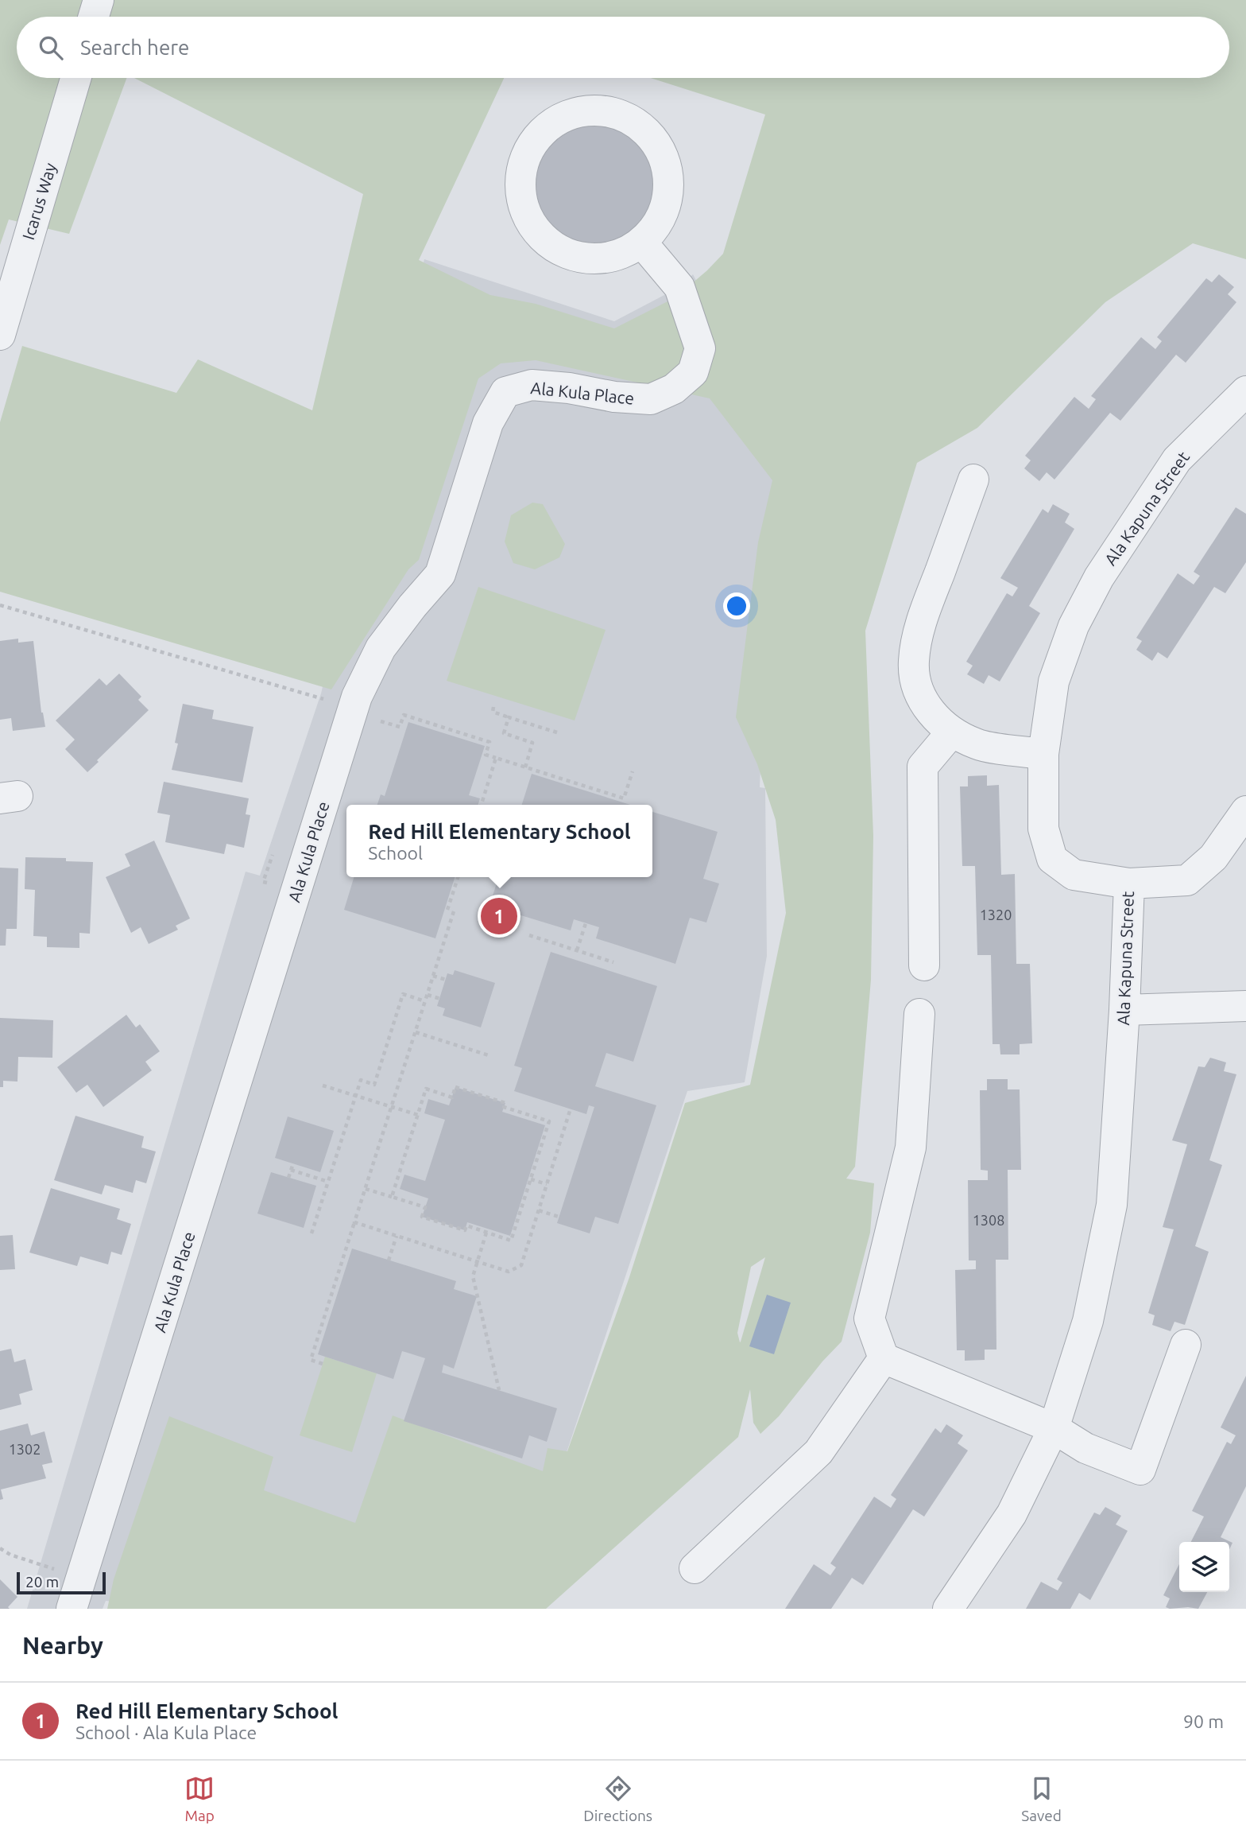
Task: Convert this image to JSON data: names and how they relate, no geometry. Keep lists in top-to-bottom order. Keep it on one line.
{"streets":{"street":["Icarus Way","Ala Kula Place","Ala Kapuna Street"]},"house_numbers":["1320","1308","1302"],"scale_bar":"20 m","page":{"search":"Search here","popup":["Red Hill Elementary School","School"],"pins":"1","scale":"20 m","heading":"Nearby","list":[{"mark":"1","name":"Red Hill Elementary School","note":"School · Ala Kula Place","value":"90 m"}],"nav":["Map","Directions","Saved"]}}
